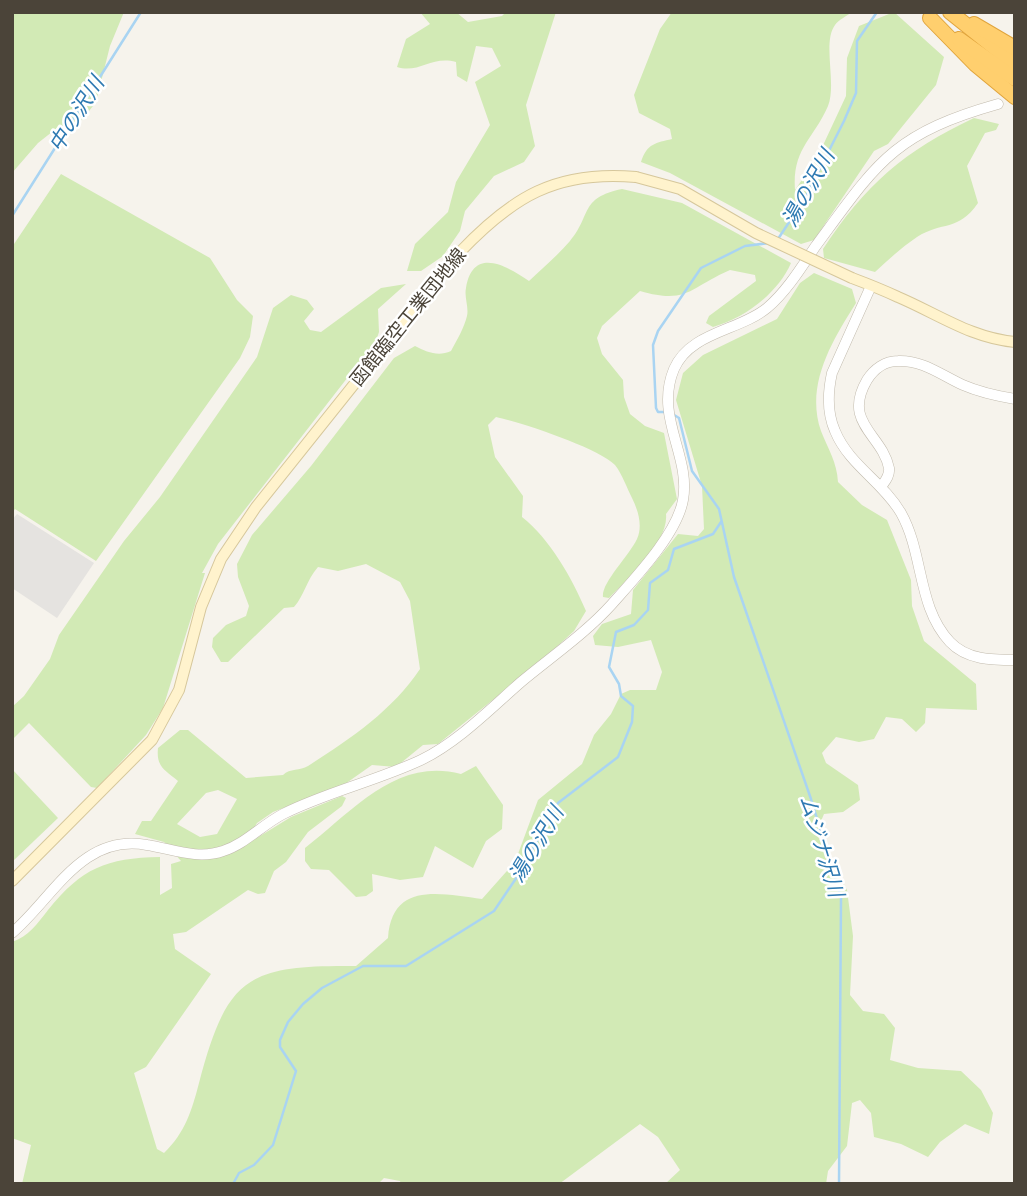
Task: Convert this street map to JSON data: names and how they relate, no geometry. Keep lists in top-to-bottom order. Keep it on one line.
{"streets":{"main road":["函館臨空工業団地線"]},"water":["中の沢川","湯の沢川","ムジナ沢川"]}
